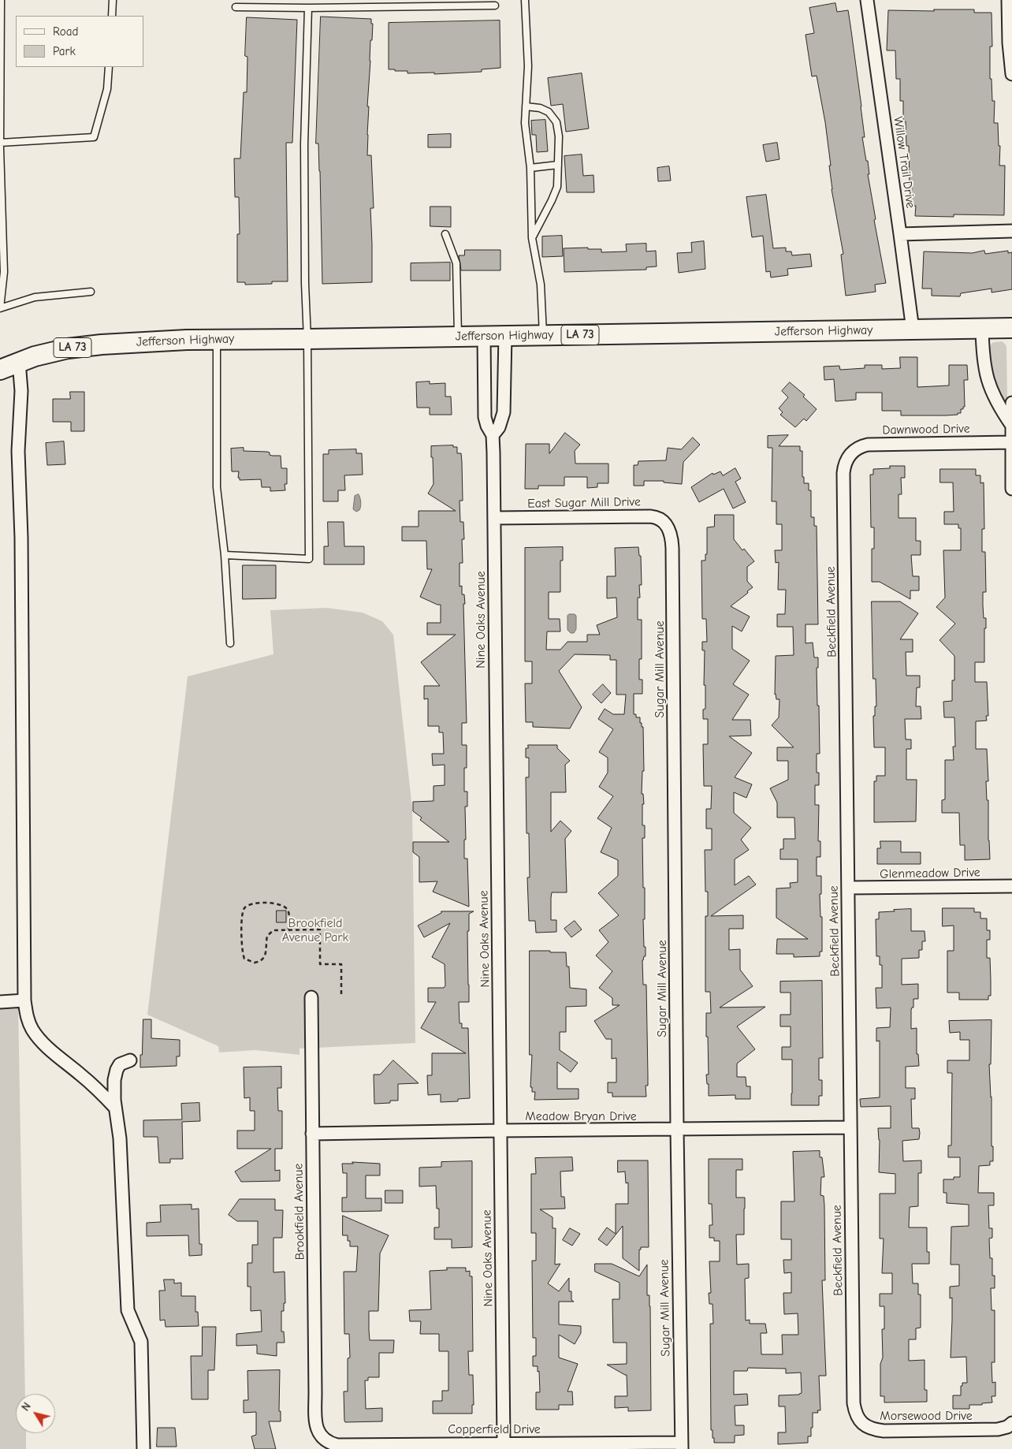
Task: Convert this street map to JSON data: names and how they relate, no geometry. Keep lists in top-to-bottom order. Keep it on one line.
{"streets":{"main road":["Jefferson Highway","LA 73"],"street":["Willow Trail Drive","Dawnwood Drive","East Sugar Mill Drive","Beckfield Avenue","Nine Oaks Avenue","Sugar Mill Avenue","Glenmeadow Drive","Meadow Bryan Drive","Brookfield Avenue","Morsewood Drive","Copperfield Drive"]},"crossings":[["Willow Trail Drive","Jefferson Highway"],["Jefferson Highway","Nine Oaks Avenue"],["Dawnwood Drive","Beckfield Avenue"],["East Sugar Mill Drive","Nine Oaks Avenue"],["East Sugar Mill Drive","Sugar Mill Avenue"],["Beckfield Avenue","Glenmeadow Drive"],["Beckfield Avenue","Meadow Bryan Drive"],["Beckfield Avenue","Morsewood Drive"],["Nine Oaks Avenue","Meadow Bryan Drive"],["Nine Oaks Avenue","Copperfield Drive"],["Sugar Mill Avenue","Meadow Bryan Drive"],["Sugar Mill Avenue","Copperfield Drive"],["Meadow Bryan Drive","Brookfield Avenue"],["Brookfield Avenue","Copperfield Drive"]],"parks":["Brookfield Avenue Park"],"legend":["Road","Park"],"north":"top left"}
